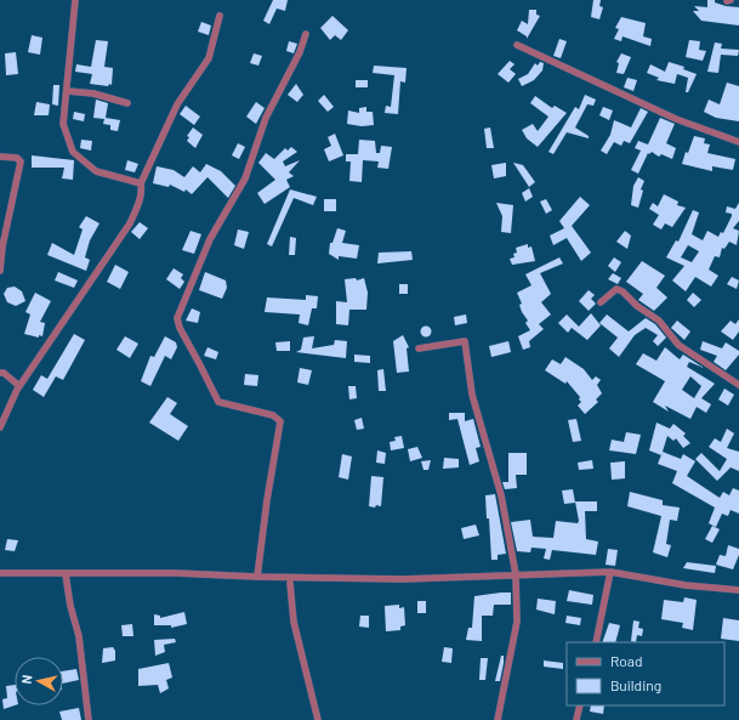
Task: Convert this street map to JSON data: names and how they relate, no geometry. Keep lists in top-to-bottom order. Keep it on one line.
{"legend":["Road","Building"],"north":"left"}
